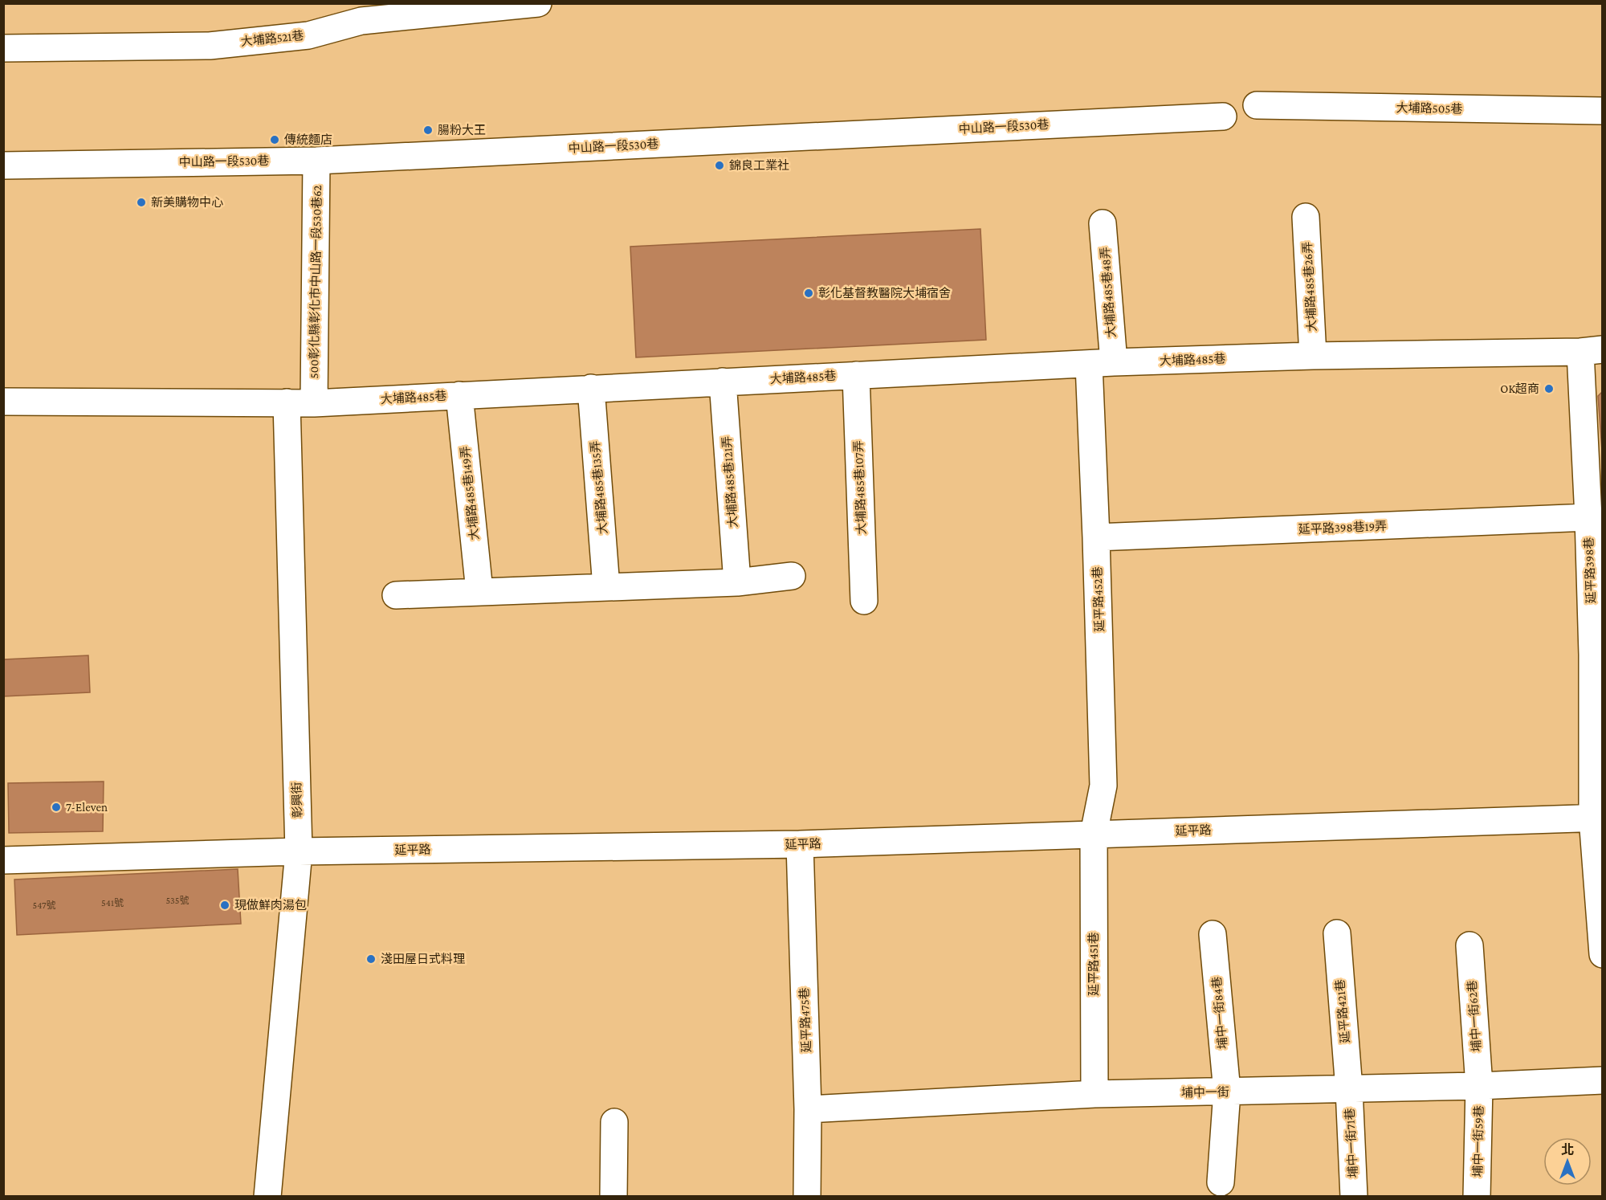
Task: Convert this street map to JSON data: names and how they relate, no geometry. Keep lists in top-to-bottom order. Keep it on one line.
{"streets":{"street":["大埔路521巷","大埔路505巷","中山路一段530巷","500彰化縣彰化市中山路一段530巷62","大埔路485巷26弄","大埔路485巷48弄","大埔路485巷","大埔路485巷121弄","大埔路485巷135弄","大埔路485巷107弄","大埔路485巷149弄","延平路398巷19弄","延平路398巷","延平路452巷","彰興街","延平路","延平路451巷","延平路421巷","埔中一街84巷","埔中一街62巷","延平路475巷","埔中一街","埔中一街59巷","埔中一街71巷"]},"crossings":[["中山路一段530巷","500彰化縣彰化市中山路一段530巷62"],["500彰化縣彰化市中山路一段530巷62","大埔路485巷"],["大埔路485巷26弄","大埔路485巷"],["大埔路485巷48弄","大埔路485巷"],["大埔路485巷48弄","延平路452巷"],["大埔路485巷","大埔路485巷121弄"],["大埔路485巷","大埔路485巷135弄"],["大埔路485巷","大埔路485巷107弄"],["大埔路485巷","大埔路485巷149弄"],["大埔路485巷","延平路398巷"],["大埔路485巷","延平路452巷"],["大埔路485巷","彰興街"],["延平路398巷19弄","延平路398巷"],["延平路398巷19弄","延平路452巷"],["延平路398巷","延平路"],["延平路452巷","延平路"],["延平路452巷","延平路451巷"],["彰興街","延平路"],["延平路","延平路451巷"],["延平路","延平路475巷"],["延平路451巷","埔中一街"],["延平路421巷","埔中一街"],["延平路421巷","埔中一街71巷"],["埔中一街84巷","埔中一街"],["埔中一街62巷","埔中一街"],["埔中一街62巷","埔中一街59巷"],["延平路475巷","埔中一街"],["埔中一街","埔中一街59巷"],["埔中一街","埔中一街71巷"]],"places":["腸粉大王","傳統麵店","錦良工業社","新美購物中心","彰化基督教醫院大埔宿舍","OK超商","7-Eleven","現做鮮肉湯包","淺田屋日式料理"],"house_numbers":["535號","541號","547號"],"north":"top"}
